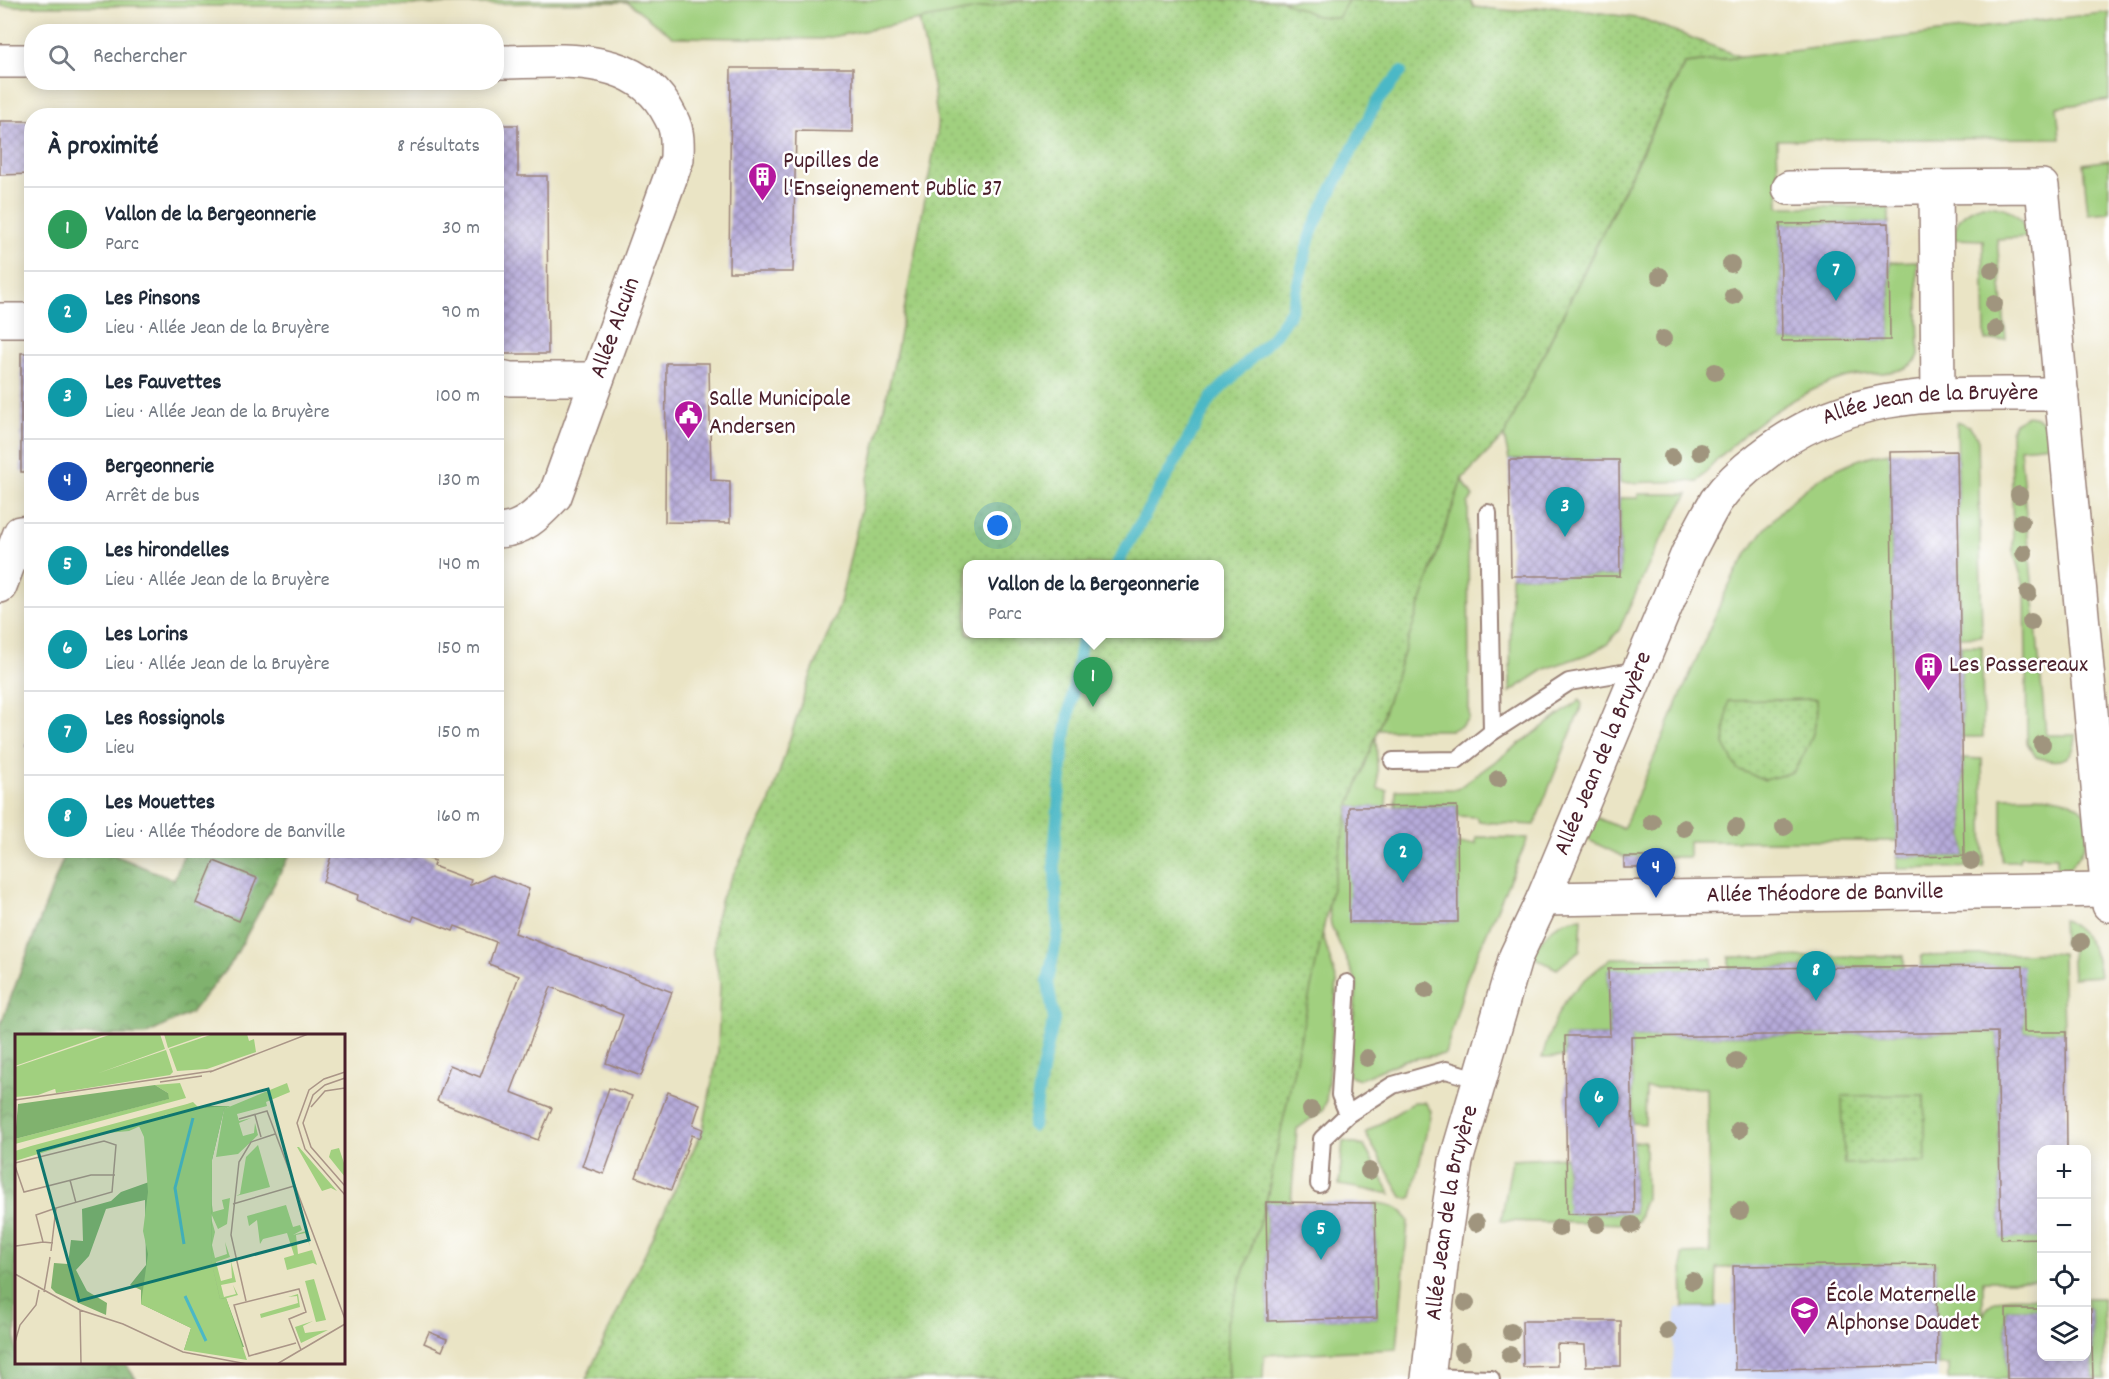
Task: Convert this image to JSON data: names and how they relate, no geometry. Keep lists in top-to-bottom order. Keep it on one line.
{"streets":{"street":["Allée Alcuin","Allée Jean de la Bruyère","Allée Théodore de Banville"]},"crossings":[["Allée Jean de la Bruyère","Allée Théodore de Banville"]],"places":{"building":["Pupilles de l'Enseignement Public 37","Les Passereaux"],"public building":["Salle Municipale Andersen"],"school or university":["École Maternelle Alphonse Daudet"]},"page":{"search":"Rechercher","heading":["À proximité","8 résultats"],"list":[{"mark":"1","name":"Vallon de la Bergeonnerie","note":"Parc","value":"30 m"},{"mark":"2","name":"Les Pinsons","note":"Lieu · Allée Jean de la Bruyère","value":"90 m"},{"mark":"3","name":"Les Fauvettes","note":"Lieu · Allée Jean de la Bruyère","value":"100 m"},{"mark":"4","name":"Bergeonnerie","note":"Arrêt de bus","value":"130 m"},{"mark":"5","name":"Les hirondelles","note":"Lieu · Allée Jean de la Bruyère","value":"140 m"},{"mark":"6","name":"Les Lorins","note":"Lieu · Allée Jean de la Bruyère","value":"150 m"},{"mark":"7","name":"Les Rossignols","note":"Lieu","value":"150 m"},{"mark":"8","name":"Les Mouettes","note":"Lieu · Allée Théodore de Banville","value":"160 m"}],"pins":["7","3","1","2","4","8","6","5"],"popup":["Vallon de la Bergeonnerie","Parc"],"map_buttons":["+","−"]}}
